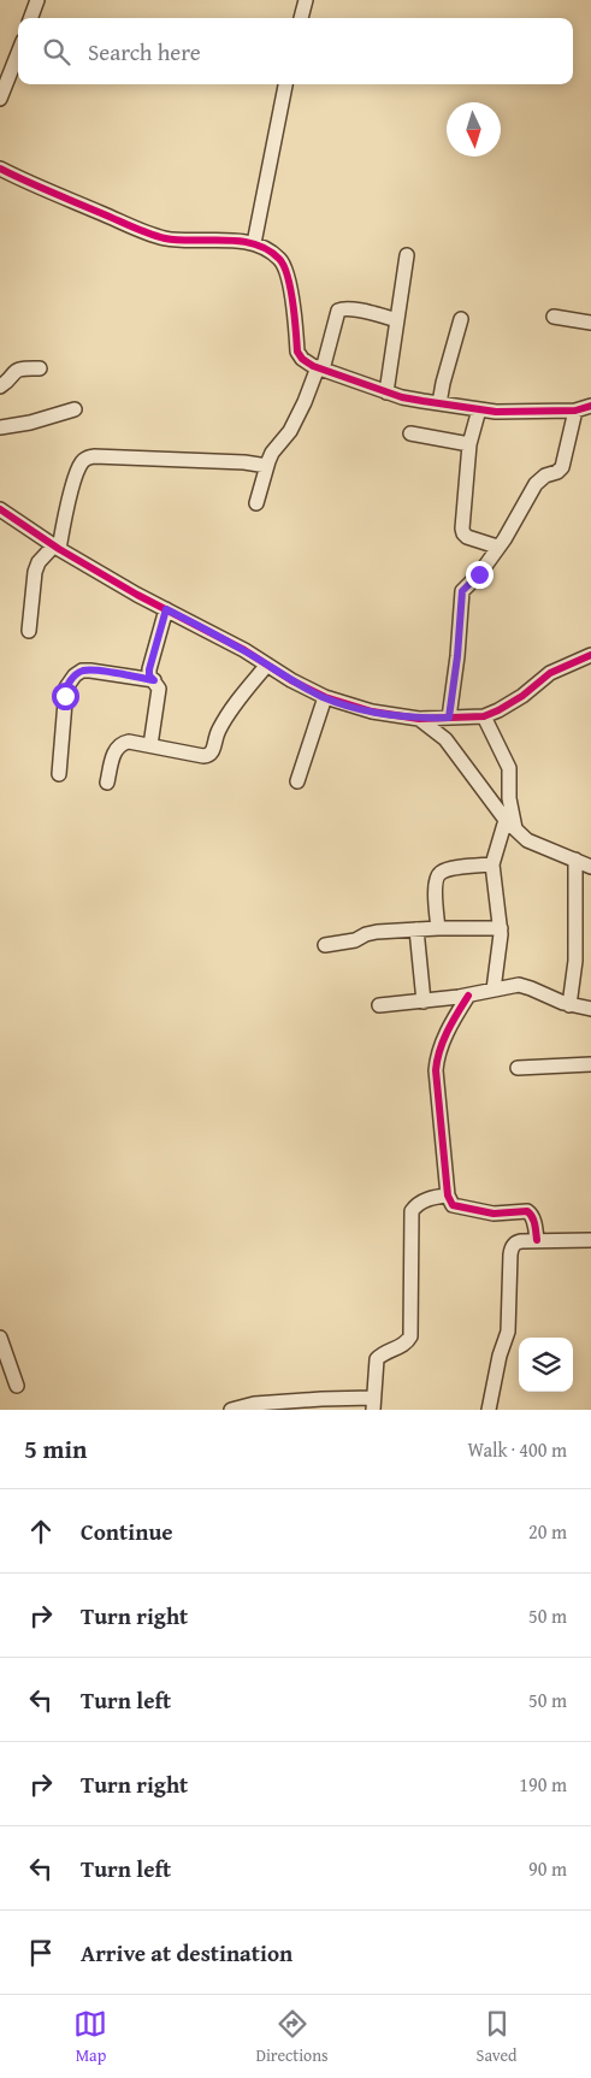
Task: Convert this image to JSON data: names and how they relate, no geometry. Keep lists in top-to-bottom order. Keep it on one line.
{"north":"bottom","page":{"search":"Search here","heading":["5 min","Walk · 400 m"],"list":[["Continue","20 m"],["Turn right","50 m"],["Turn left","50 m"],["Turn right","190 m"],["Turn left","90 m"],"Arrive at destination"],"nav":["Map","Directions","Saved"]}}
